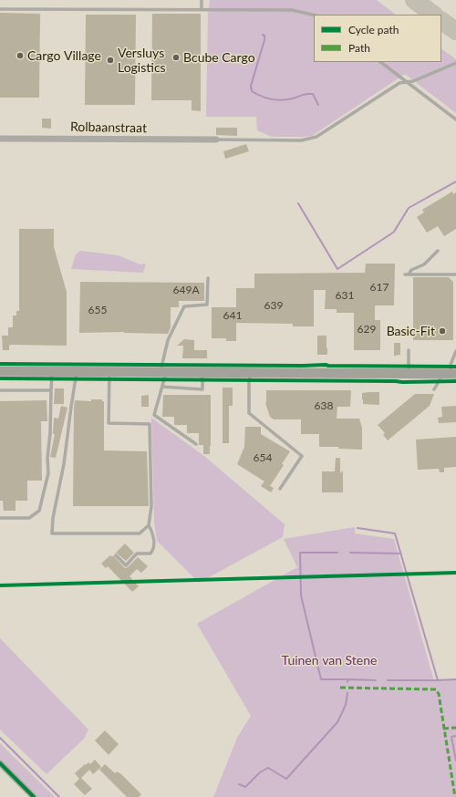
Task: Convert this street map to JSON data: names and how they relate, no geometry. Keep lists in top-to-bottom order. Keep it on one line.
{"streets":{"street":["Rolbaanstraat"]},"parks":["Tuinen van Stene"],"places":["Cargo Village","Bcube Cargo","Versluys Logistics","Basic-Fit"],"house_numbers":["617","649A","631","639","655","641","629","638","654"],"legend":["Cycle path","Path"]}
